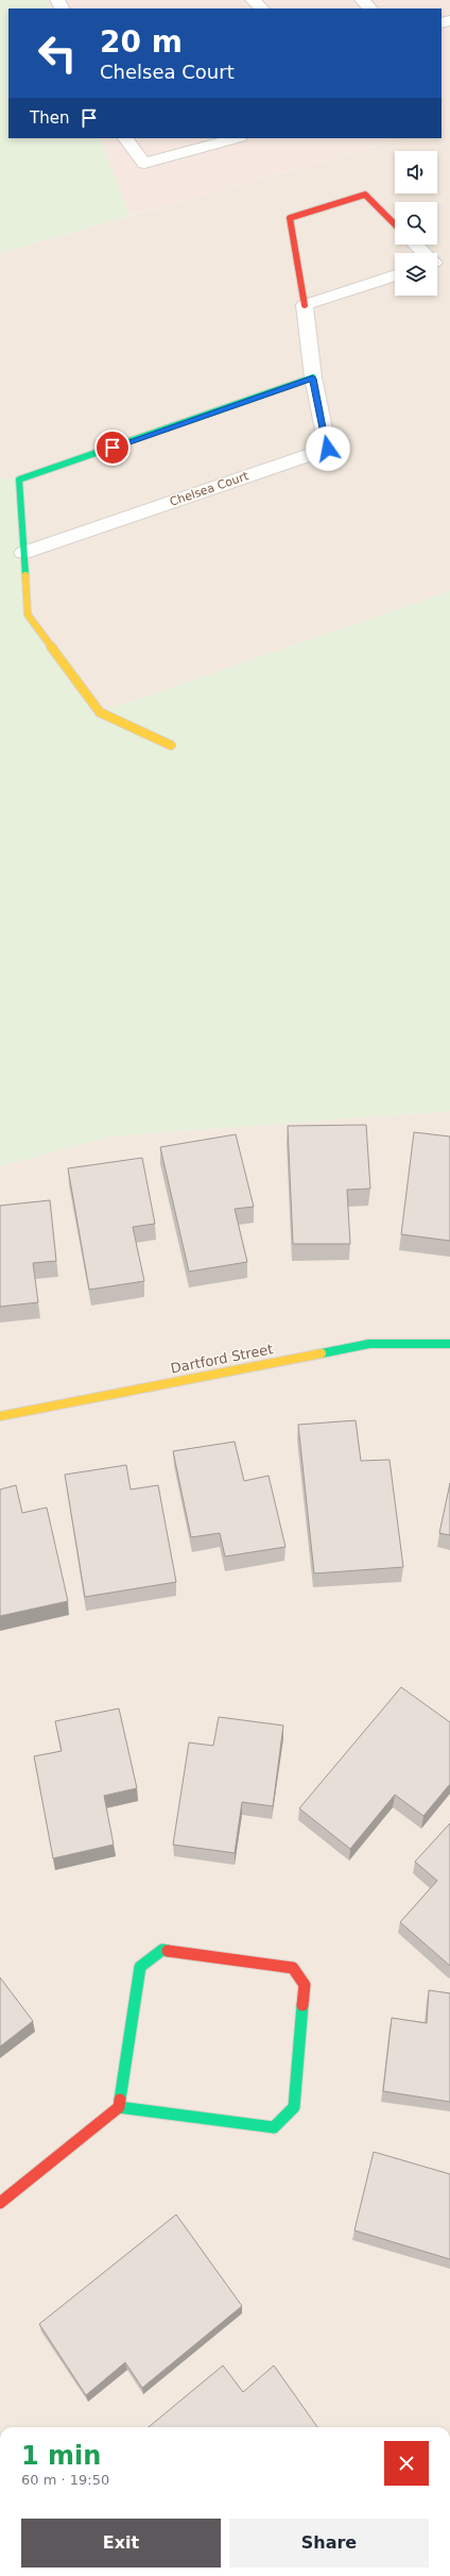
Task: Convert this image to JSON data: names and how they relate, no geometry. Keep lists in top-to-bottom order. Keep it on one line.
{"streets":{"street":["Chelsea Court","Dartford Street"]},"page":{"turn":["20 m","Chelsea Court"],"then":"Then","heading":["1 min","60 m · 19:50"],"buttons":["Exit","Share"]}}
